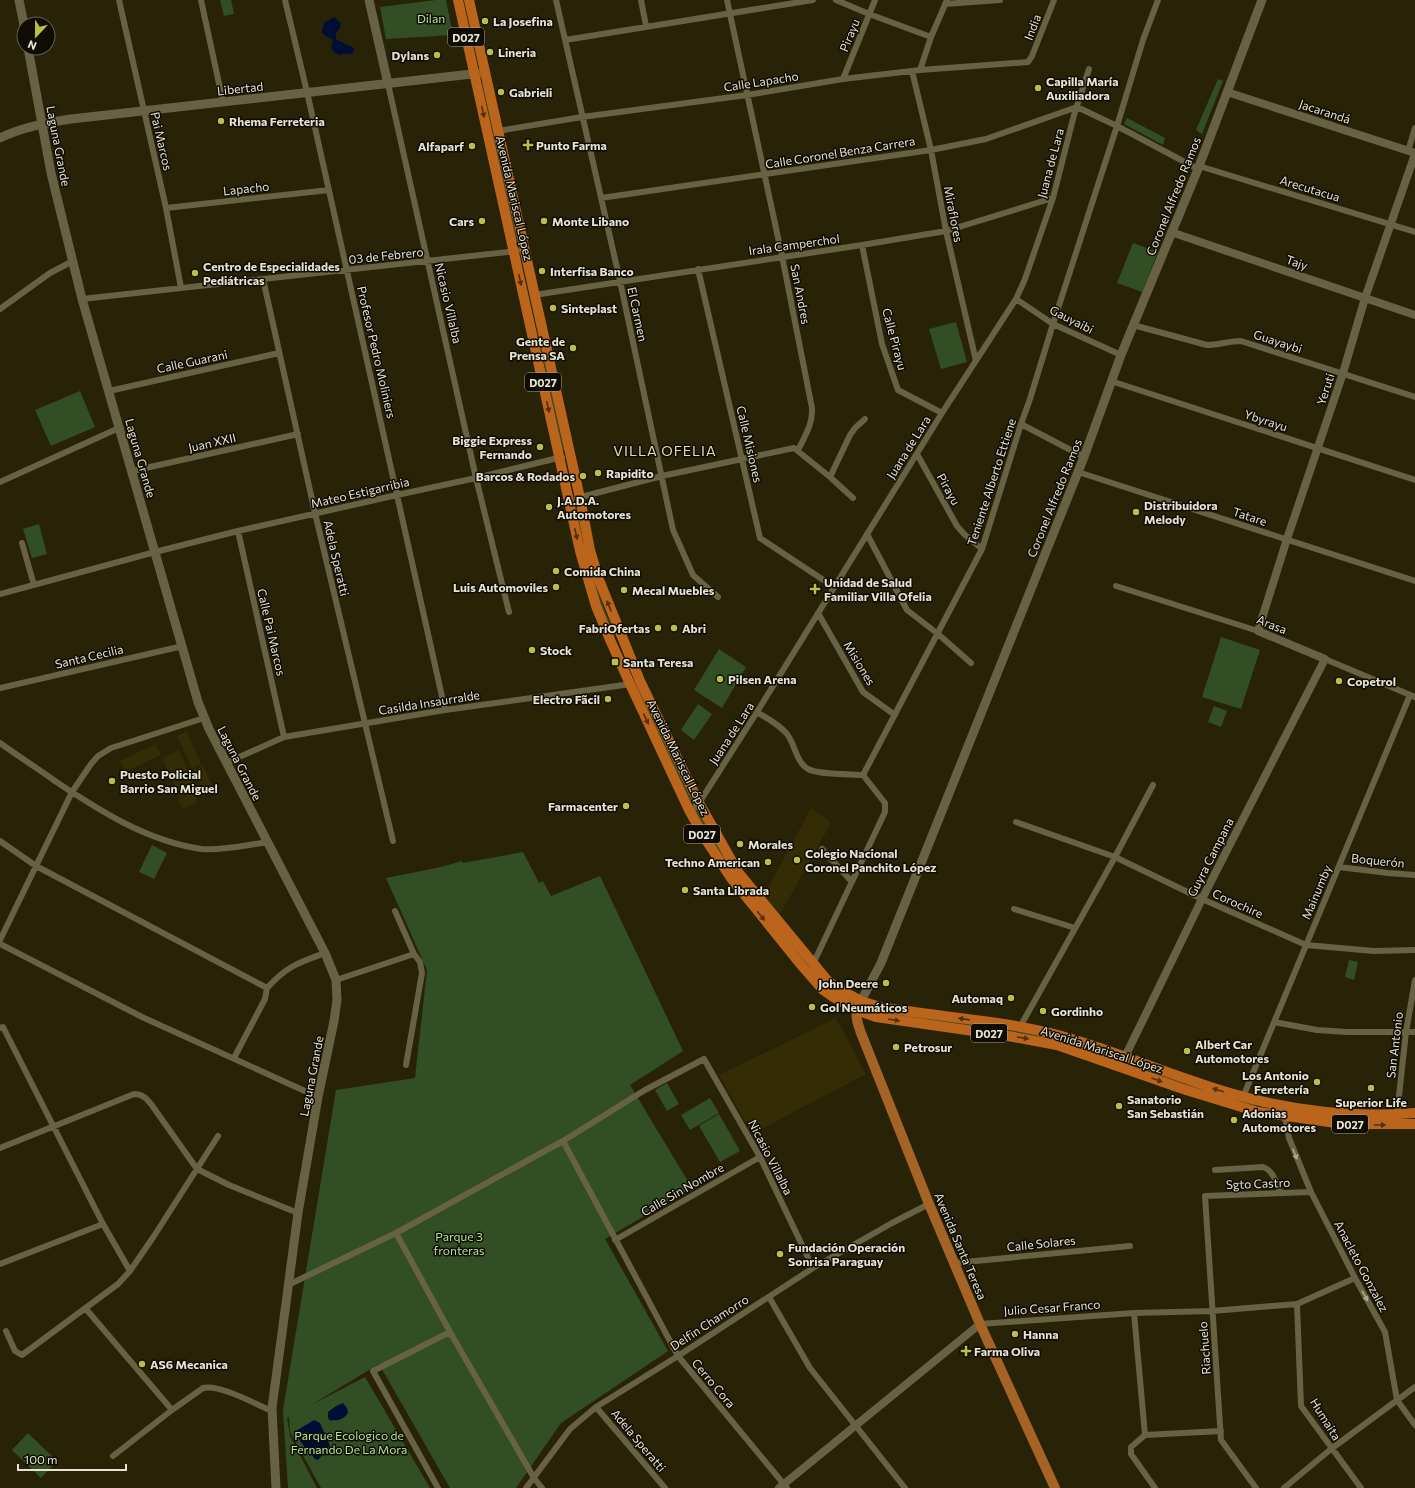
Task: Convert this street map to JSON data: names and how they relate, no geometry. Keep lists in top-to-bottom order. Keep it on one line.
{"streets":{"highway":["D027","Avenida Mariscal López"],"main road":["Libertad","Laguna Grande","Coronel Alfredo Ramos","Nicasio Villalba","Avenida Santa Teresa"],"street":["India","Pirayu","Calle Lapacho","Jacarandá","Pai Marcos","Calle Coronel Benza Carrera","Juana de Lara","Lapacho","Arecutacua","Miraflores","Irala Camperchol","03 de Febrero","Tajy","San Andres","El Carmen","Gauyaibi","Calle Pirayu","Guayaybi","Profesor Pedro Moliniers","Calle Guarani","Yeruti","Ybyrayu","Juan XXII","Calle Misiones","Teniente Alberto Ettiene","Mateo Estigarribia","Tatare","Adela Speratti","Arasa","Calle Pai Marcos","Santa Cecilia","Misiones","Casilda Insaurralde","Guyra Campana","Boquerón","Mainumby","Corochire","San Antonio","Sgto Castro","Calle Sin Nombre","Calle Solares","Anacleto Gonzalez","Julio Cesar Franco","Delfin Chamorro","Riachuelo","Cerro Cora","Humaita"]},"crossings":[["India","Calle Lapacho"],["Pirayu","Calle Lapacho"],["Pirayu","Juana de Lara"],["Pirayu","Teniente Alberto Ettiene"],["Calle Lapacho","Avenida Mariscal López"],["Calle Lapacho","Miraflores"],["Calle Lapacho","San Andres"],["Calle Lapacho","El Carmen"],["Libertad","Pai Marcos"],["Libertad","Laguna Grande"],["Libertad","Avenida Mariscal López"],["Libertad","Nicasio Villalba"],["Libertad","Profesor Pedro Moliniers"],["Jacarandá","Coronel Alfredo Ramos"],["Jacarandá","Yeruti"],["Pai Marcos","Lapacho"],["Pai Marcos","03 de Febrero"],["Laguna Grande","03 de Febrero"],["Laguna Grande","Calle Guarani"],["Laguna Grande","Juan XXII"],["Laguna Grande","Mateo Estigarribia"],["Laguna Grande","Santa Cecilia"],["Laguna Grande","Casilda Insaurralde"],["Calle Coronel Benza Carrera","Juana de Lara"],["Calle Coronel Benza Carrera","Arecutacua"],["Calle Coronel Benza Carrera","Miraflores"],["Calle Coronel Benza Carrera","San Andres"],["Calle Coronel Benza Carrera","El Carmen"],["Juana de Lara","Arecutacua"],["Juana de Lara","Avenida Mariscal López"],["Juana de Lara","Miraflores"],["Juana de Lara","Irala Camperchol"],["Juana de Lara","Gauyaibi"],["Juana de Lara","Calle Pirayu"],["Juana de Lara","Calle Misiones"],["Juana de Lara","Misiones"],["Lapacho","Profesor Pedro Moliniers"],["Arecutacua","Coronel Alfredo Ramos"],["Arecutacua","Yeruti"],["Arecutacua","Teniente Alberto Ettiene"],["Coronel Alfredo Ramos","Avenida Mariscal López"],["Coronel Alfredo Ramos","Tajy"],["Coronel Alfredo Ramos","Gauyaibi"],["Coronel Alfredo Ramos","Guayaybi"],["Coronel Alfredo Ramos","Ybyrayu"],["Coronel Alfredo Ramos","Tatare"],["Coronel Alfredo Ramos","Avenida Santa Teresa"],["Avenida Mariscal López","Irala Camperchol"],["Avenida Mariscal López","03 de Febrero"],["Avenida Mariscal López","Mateo Estigarribia"],["Avenida Mariscal López","Casilda Insaurralde"],["Avenida Mariscal López","Guyra Campana"],["Avenida Mariscal López","Mainumby"],["Avenida Mariscal López","San Antonio"],["Avenida Mariscal López","Avenida Santa Teresa"],["Avenida Mariscal López","Anacleto Gonzalez"],["Miraflores","Irala Camperchol"],["Irala Camperchol","San Andres"],["Irala Camperchol","El Carmen"],["Irala Camperchol","Calle Pirayu"],["Irala Camperchol","Calle Misiones"],["03 de Febrero","Nicasio Villalba"],["03 de Febrero","Profesor Pedro Moliniers"],["03 de Febrero","Adela Speratti"],["Tajy","Yeruti"],["Nicasio Villalba","Mateo Estigarribia"],["Nicasio Villalba","Calle Sin Nombre"],["Nicasio Villalba","Delfin Chamorro"],["Nicasio Villalba","Cerro Cora"],["Gauyaibi","Teniente Alberto Ettiene"],["Guayaybi","Yeruti"],["Profesor Pedro Moliniers","Mateo Estigarribia"],["Profesor Pedro Moliniers","Casilda Insaurralde"],["Calle Guarani","Adela Speratti"],["Yeruti","Ybyrayu"],["Yeruti","Tatare"],["Yeruti","Arasa"],["Juan XXII","Adela Speratti"],["Teniente Alberto Ettiene","Misiones"],["Mateo Estigarribia","Adela Speratti"],["Mateo Estigarribia","Calle Pai Marcos"],["Adela Speratti","Casilda Insaurralde"],["Adela Speratti","Delfin Chamorro"],["Arasa","Guyra Campana"],["Arasa","Mainumby"],["Calle Pai Marcos","Casilda Insaurralde"],["Guyra Campana","Corochire"],["Boquerón","Mainumby"],["Mainumby","Corochire"],["Sgto Castro","Anacleto Gonzalez"],["Sgto Castro","Riachuelo"],["Calle Sin Nombre","Cerro Cora"],["Calle Solares","Avenida Santa Teresa"],["Avenida Santa Teresa","Julio Cesar Franco"],["Avenida Santa Teresa","Delfin Chamorro"],["Anacleto Gonzalez","Julio Cesar Franco"],["Julio Cesar Franco","Riachuelo"],["Julio Cesar Franco","Humaita"],["Delfin Chamorro","Cerro Cora"]],"one_way":["Anacleto Gonzalez"],"districts":["VILLA OFELIA"],"parks":["Dilan","Parque 3 fronteras","Parque Ecologico de Fernando De La Mora"],"places":{"other":["La Josefina","Lineria","Dylans","Capilla María Auxiliadora","Gabrieli","Rhema Ferreteria","Alfaparf","Cars","Monte Libano","Interfisa Banco","Centro de Especialidades Pediátricas","Sinteplast","Gente de Prensa SA","Biggie Express Fernando","Rapidito","Barcos & Rodados","J.A.D.A. Automotores","Distribuidora Melody","Comida China","Luis Automoviles","Mecal Muebles","FabriOfertas","Abri","Stock","Pilsen Arena","Copetrol","Electro Fãcil","Puesto Policial Barrio San Miguel","Farmacenter","Morales","Colegio Nacional Coronel Panchito López","Techno American","Santa Librada","John Deere","Automaq","Gol Neumáticos","Gordinho","Petrosur","Albert Car Automotores","Los Antonio Ferretería","Superior Life","Sanatorio San Sebastián","Adonias Automotores","Fundación Operación Sonrisa Paraguay","Hanna","AS6 Mecanica"],"health":["Punto Farma","Unidad de Salud Familiar Villa Ofelia","Farma Oliva"],"transit":["Santa Teresa"]},"scale_bar":"100 m","north":"bottom"}
